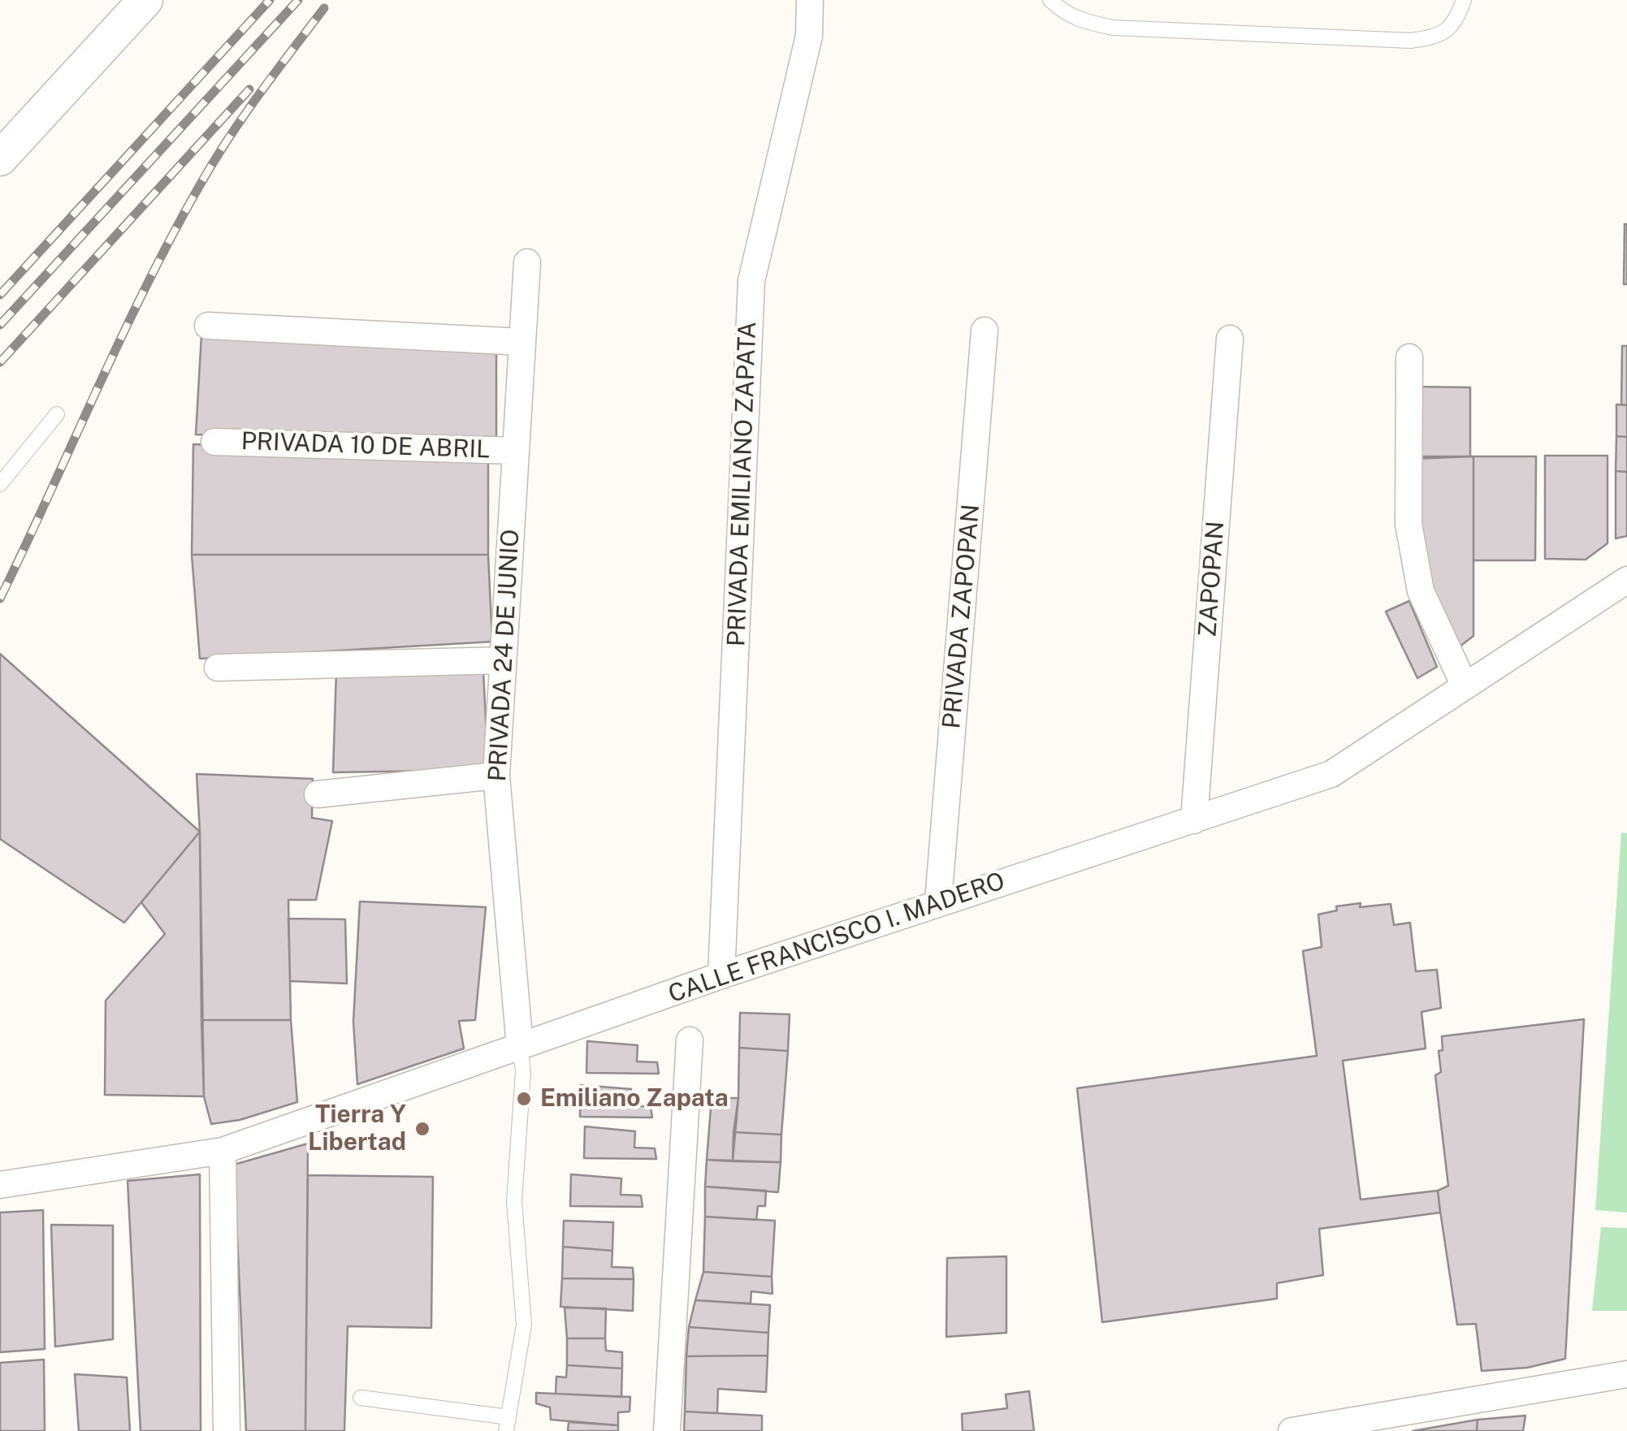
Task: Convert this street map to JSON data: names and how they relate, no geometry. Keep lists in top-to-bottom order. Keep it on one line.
{"streets":{"street":["PRIVADA 10 DE ABRIL","PRIVADA EMILIANO ZAPATA","ZAPOPAN","PRIVADA ZAPOPAN","PRIVADA 24 DE JUNIO","CALLE FRANCISCO I. MADERO"]},"crossings":[["PRIVADA 10 DE ABRIL","PRIVADA 24 DE JUNIO"],["PRIVADA EMILIANO ZAPATA","CALLE FRANCISCO I. MADERO"],["ZAPOPAN","CALLE FRANCISCO I. MADERO"],["PRIVADA ZAPOPAN","CALLE FRANCISCO I. MADERO"],["PRIVADA 24 DE JUNIO","CALLE FRANCISCO I. MADERO"]],"places":["Emiliano Zapata","Tierra Y Libertad"]}
